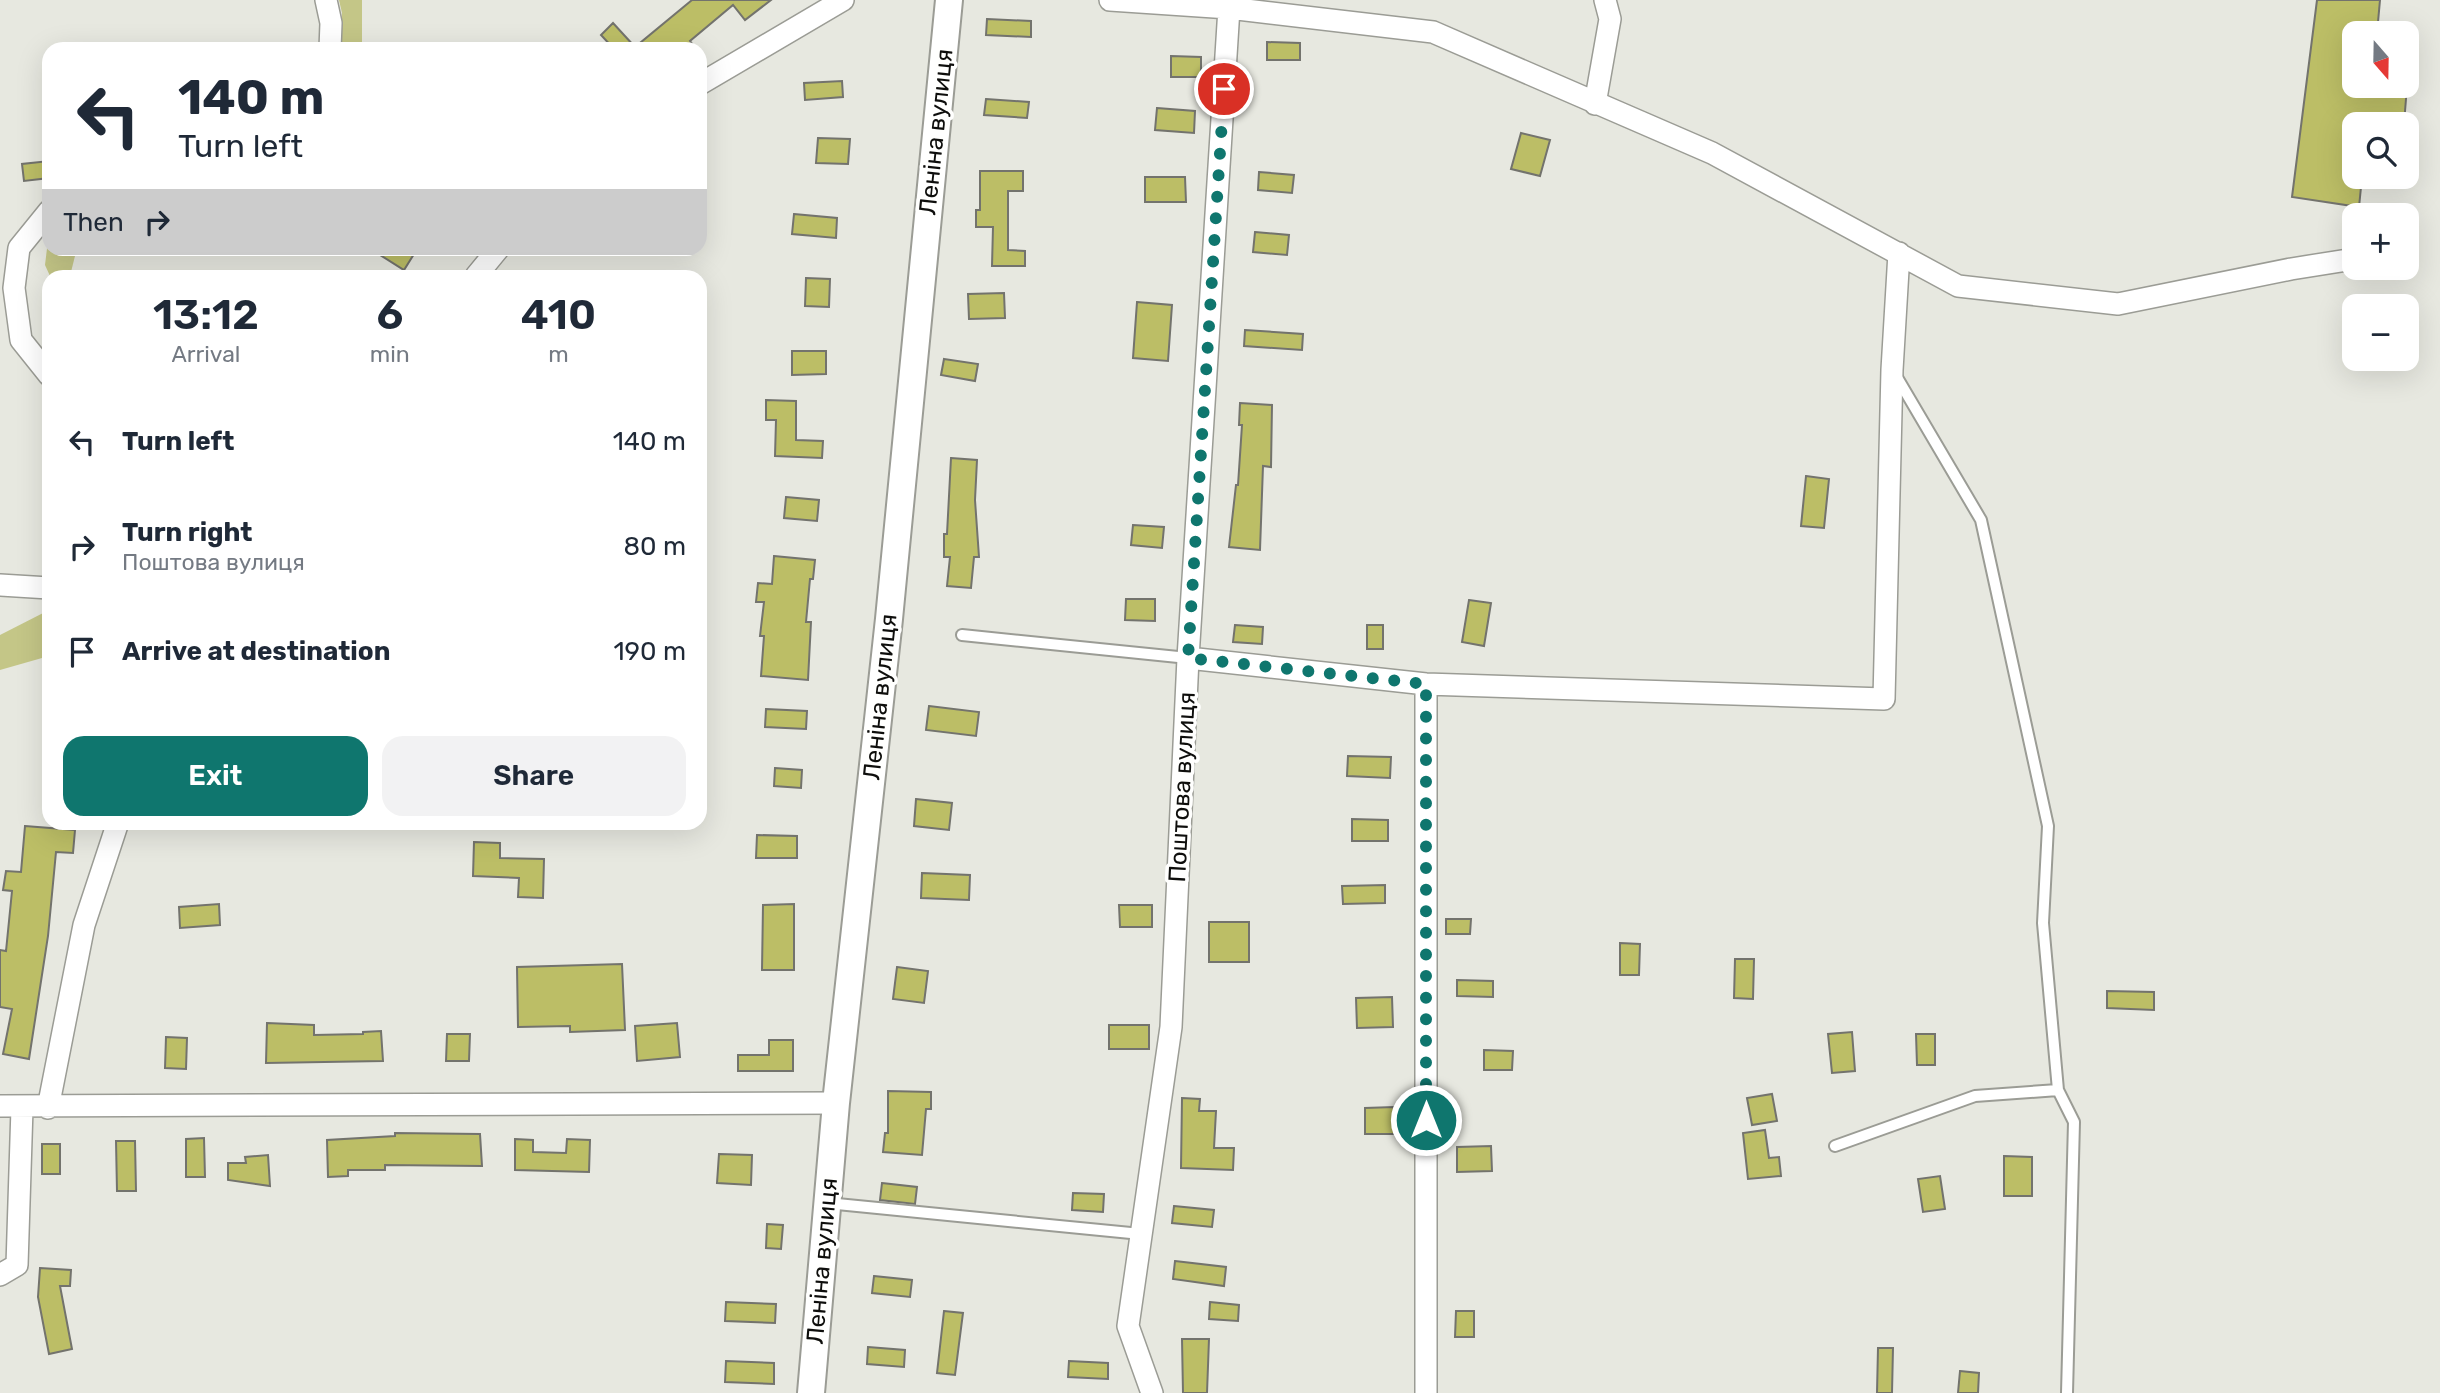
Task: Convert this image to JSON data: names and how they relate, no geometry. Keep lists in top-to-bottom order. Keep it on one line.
{"streets":{"street":["Леніна вулиця","Поштова вулиця"]},"north":"bottom","page":{"map_buttons":["+","−"],"turn":["140 m","Turn left"],"then":"Then","eta":["13:12","Arrival","6","min","410","m"],"list":[{"name":"Turn left","value":"140 m"},{"name":"Turn right","note":"Поштова вулиця","value":"80 m"},{"name":"Arrive at destination","value":"190 m"}],"buttons":["Exit","Share"]}}
